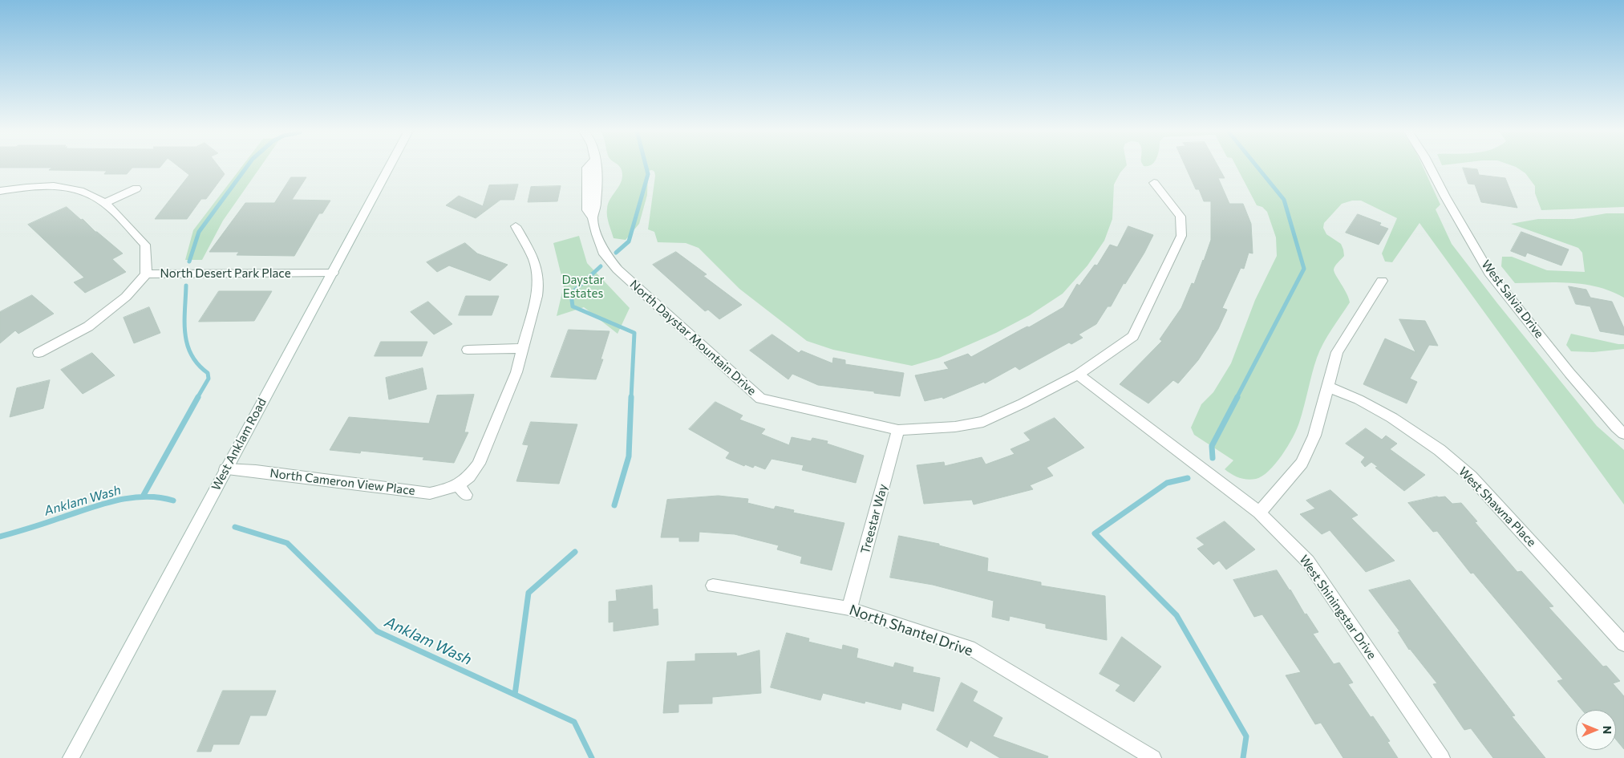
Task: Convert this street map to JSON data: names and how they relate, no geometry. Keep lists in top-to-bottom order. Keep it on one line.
{"streets":{"street":["North Desert Park Place","West Salvia Drive","North Daystar Mountain Drive","West Anklam Road","North Cameron View Place","West Shawna Place","Treestar Way","West Shiningstar Drive","North Shantel Drive"]},"crossings":[["North Desert Park Place","West Anklam Road"],["North Daystar Mountain Drive","Treestar Way"],["North Daystar Mountain Drive","West Shiningstar Drive"],["West Anklam Road","North Cameron View Place"],["Treestar Way","North Shantel Drive"]],"water":["Anklam Wash"],"parks":["Daystar Estates"],"north":"right"}
